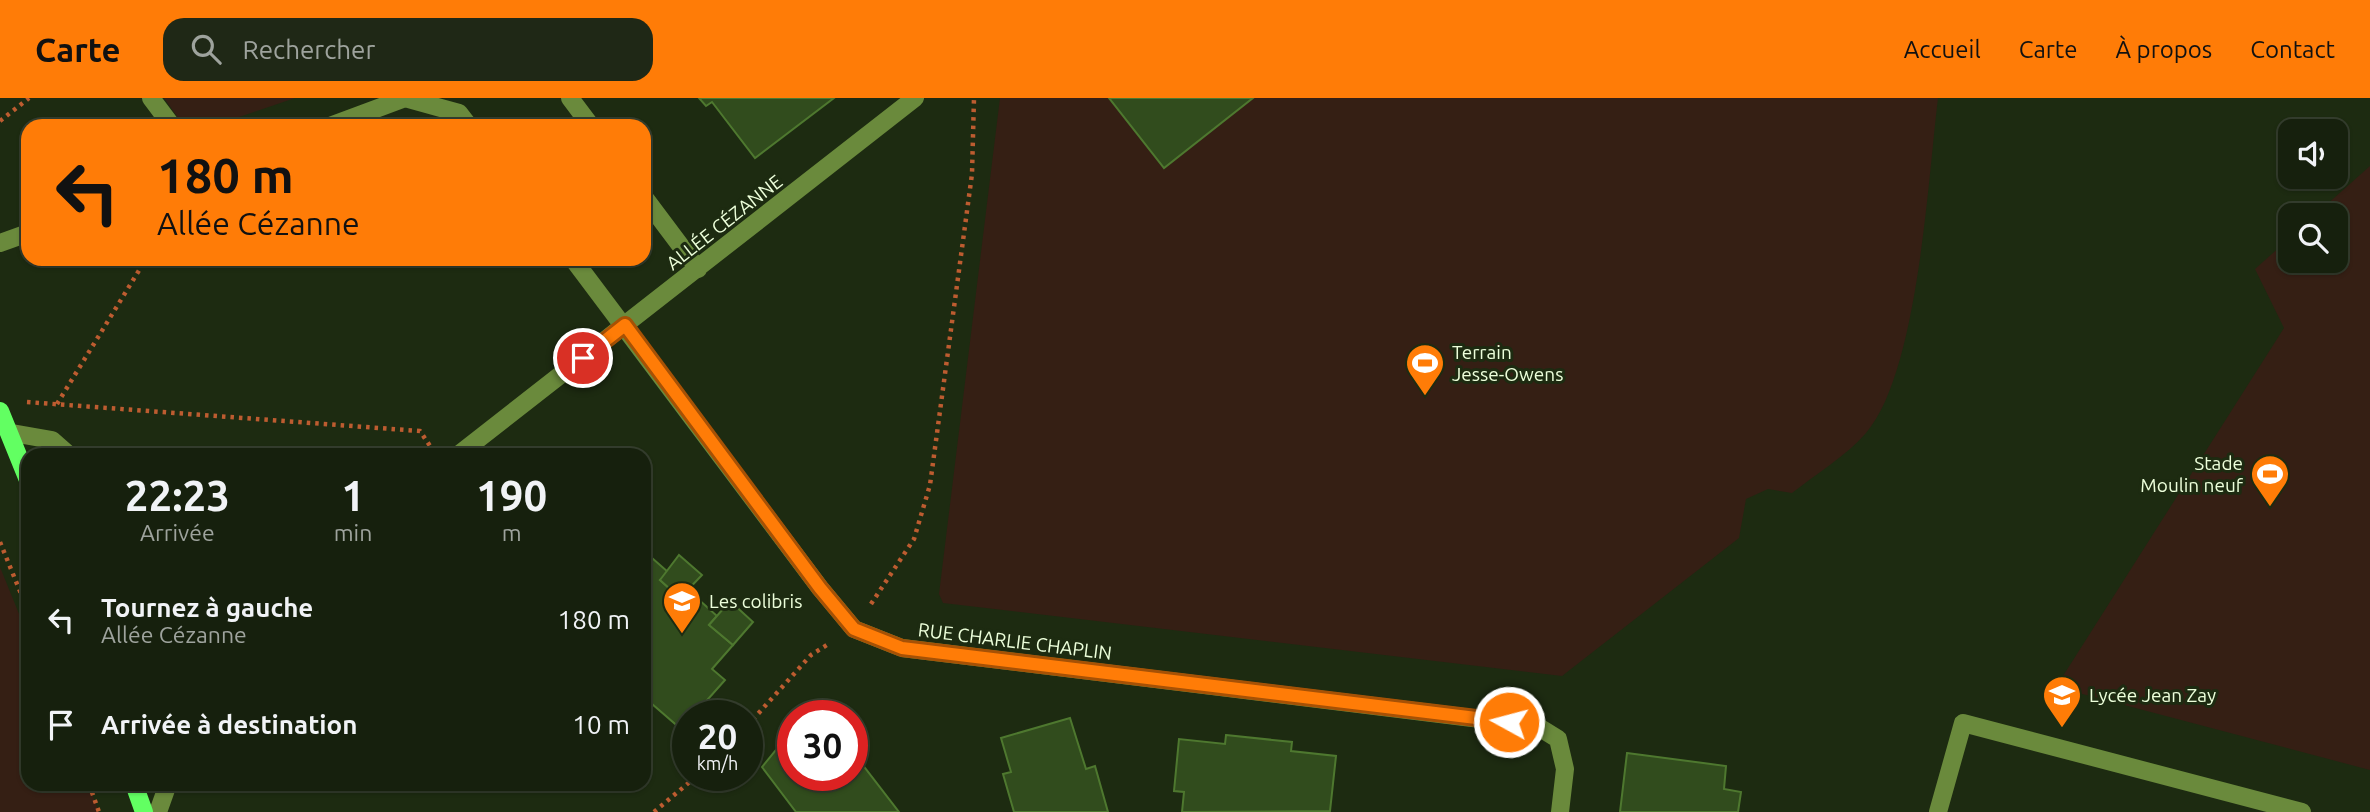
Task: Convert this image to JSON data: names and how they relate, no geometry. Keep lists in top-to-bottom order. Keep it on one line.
{"streets":{"street":["ALLÉE CÉZANNE","RUE CHARLIE CHAPLIN"]},"crossings":[["ALLÉE CÉZANNE","RUE CHARLIE CHAPLIN"]],"places":{"sports":["Terrain Jesse-Owens","Stade Moulin neuf"],"school or university":["Les colibris","Lycée Jean Zay"]},"page":{"header":"Carte","search":"Rechercher","nav":["Accueil","Carte","À propos","Contact"],"turn":["180 m","Allée Cézanne"],"eta":["22:23","Arrivée","1","min","190","m"],"list":[{"name":"Tournez à gauche","note":"Allée Cézanne","value":"180 m"},{"name":"Arrivée à destination","value":"10 m"}],"speed":"20 km/h","limit":"30"}}
